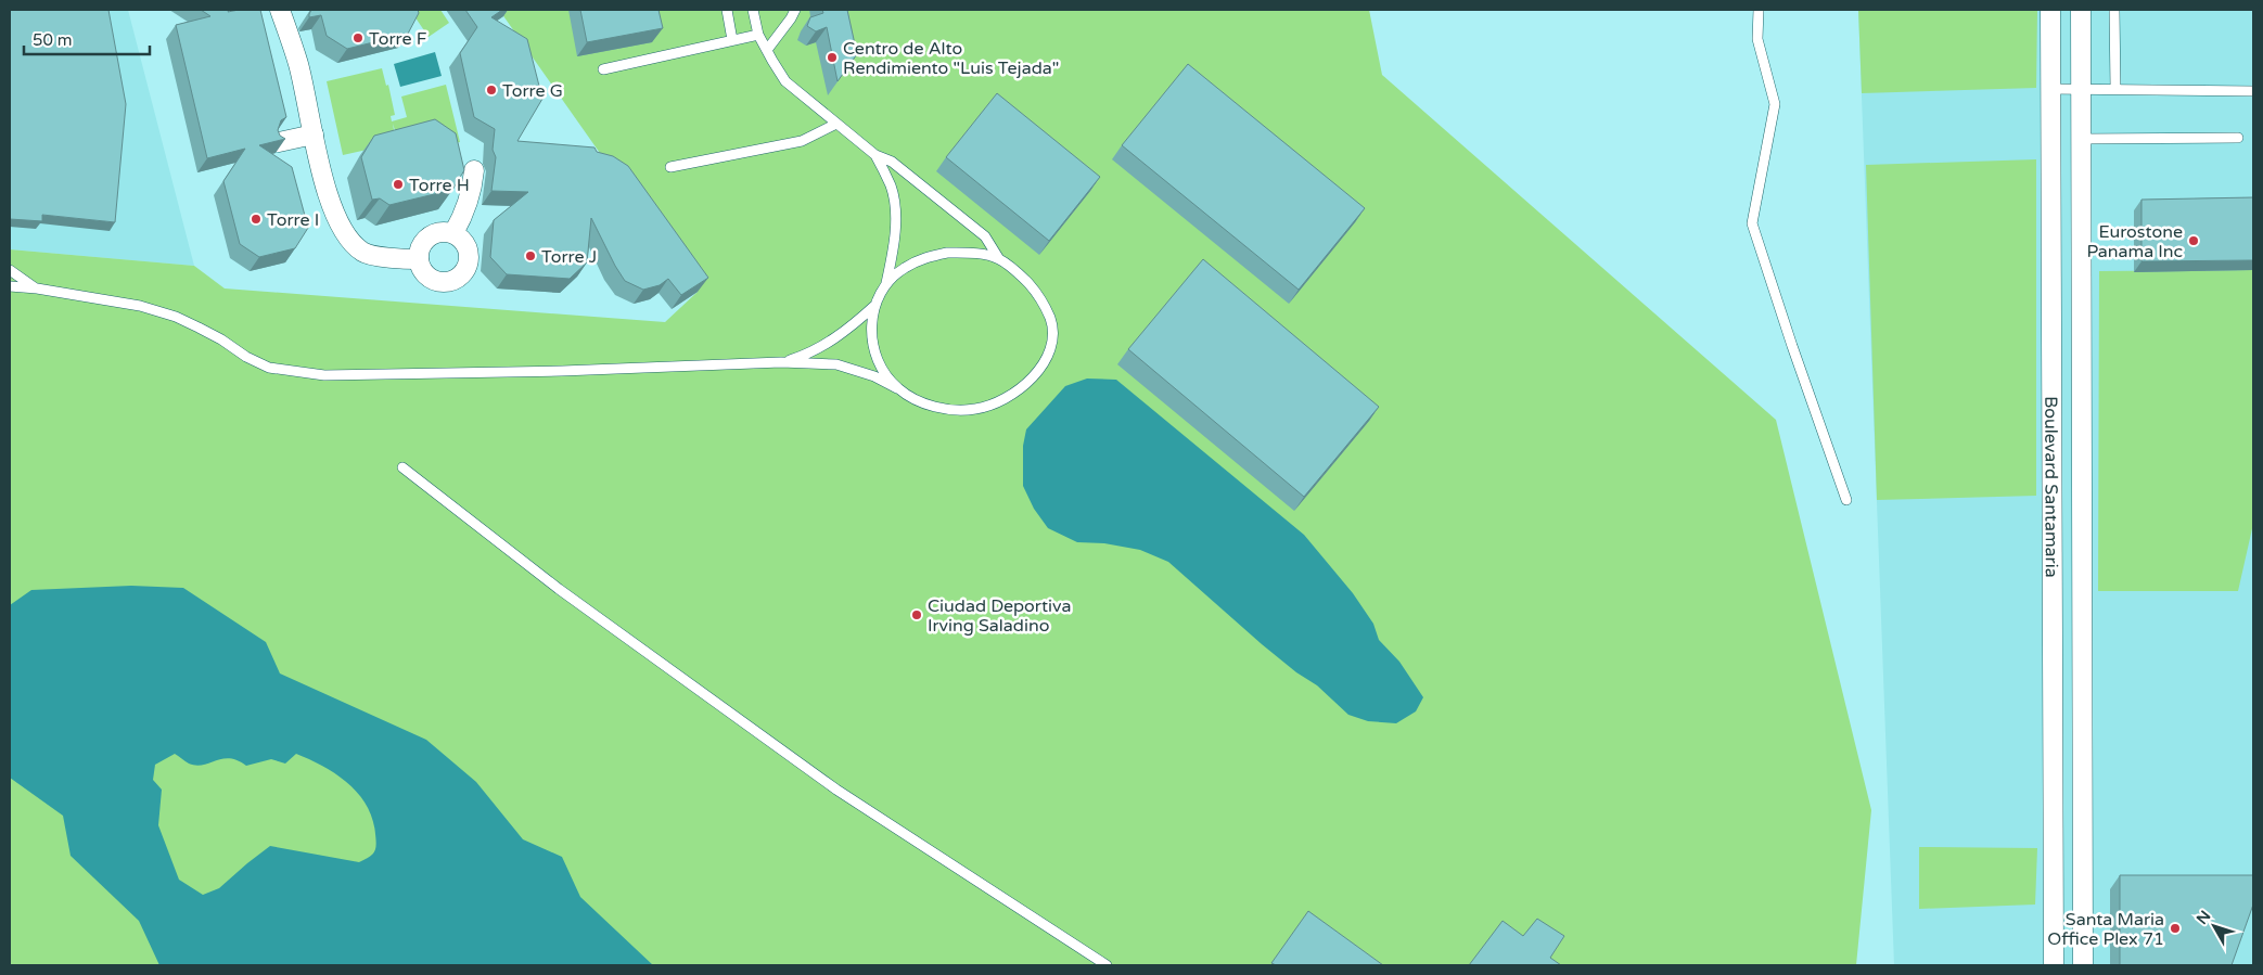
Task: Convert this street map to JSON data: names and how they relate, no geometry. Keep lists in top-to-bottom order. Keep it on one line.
{"streets":{"street":["Boulevard Santamaria"]},"places":["Torre F","Centro de Alto Rendimiento \"Luis Tejada\"","Torre G","Torre H","Torre I","Eurostone Panama Inc","Torre J","Ciudad Deportiva Irving Saladino","Santa Maria Office Plex 71"],"scale_bar":"50 m","north":"top left"}
